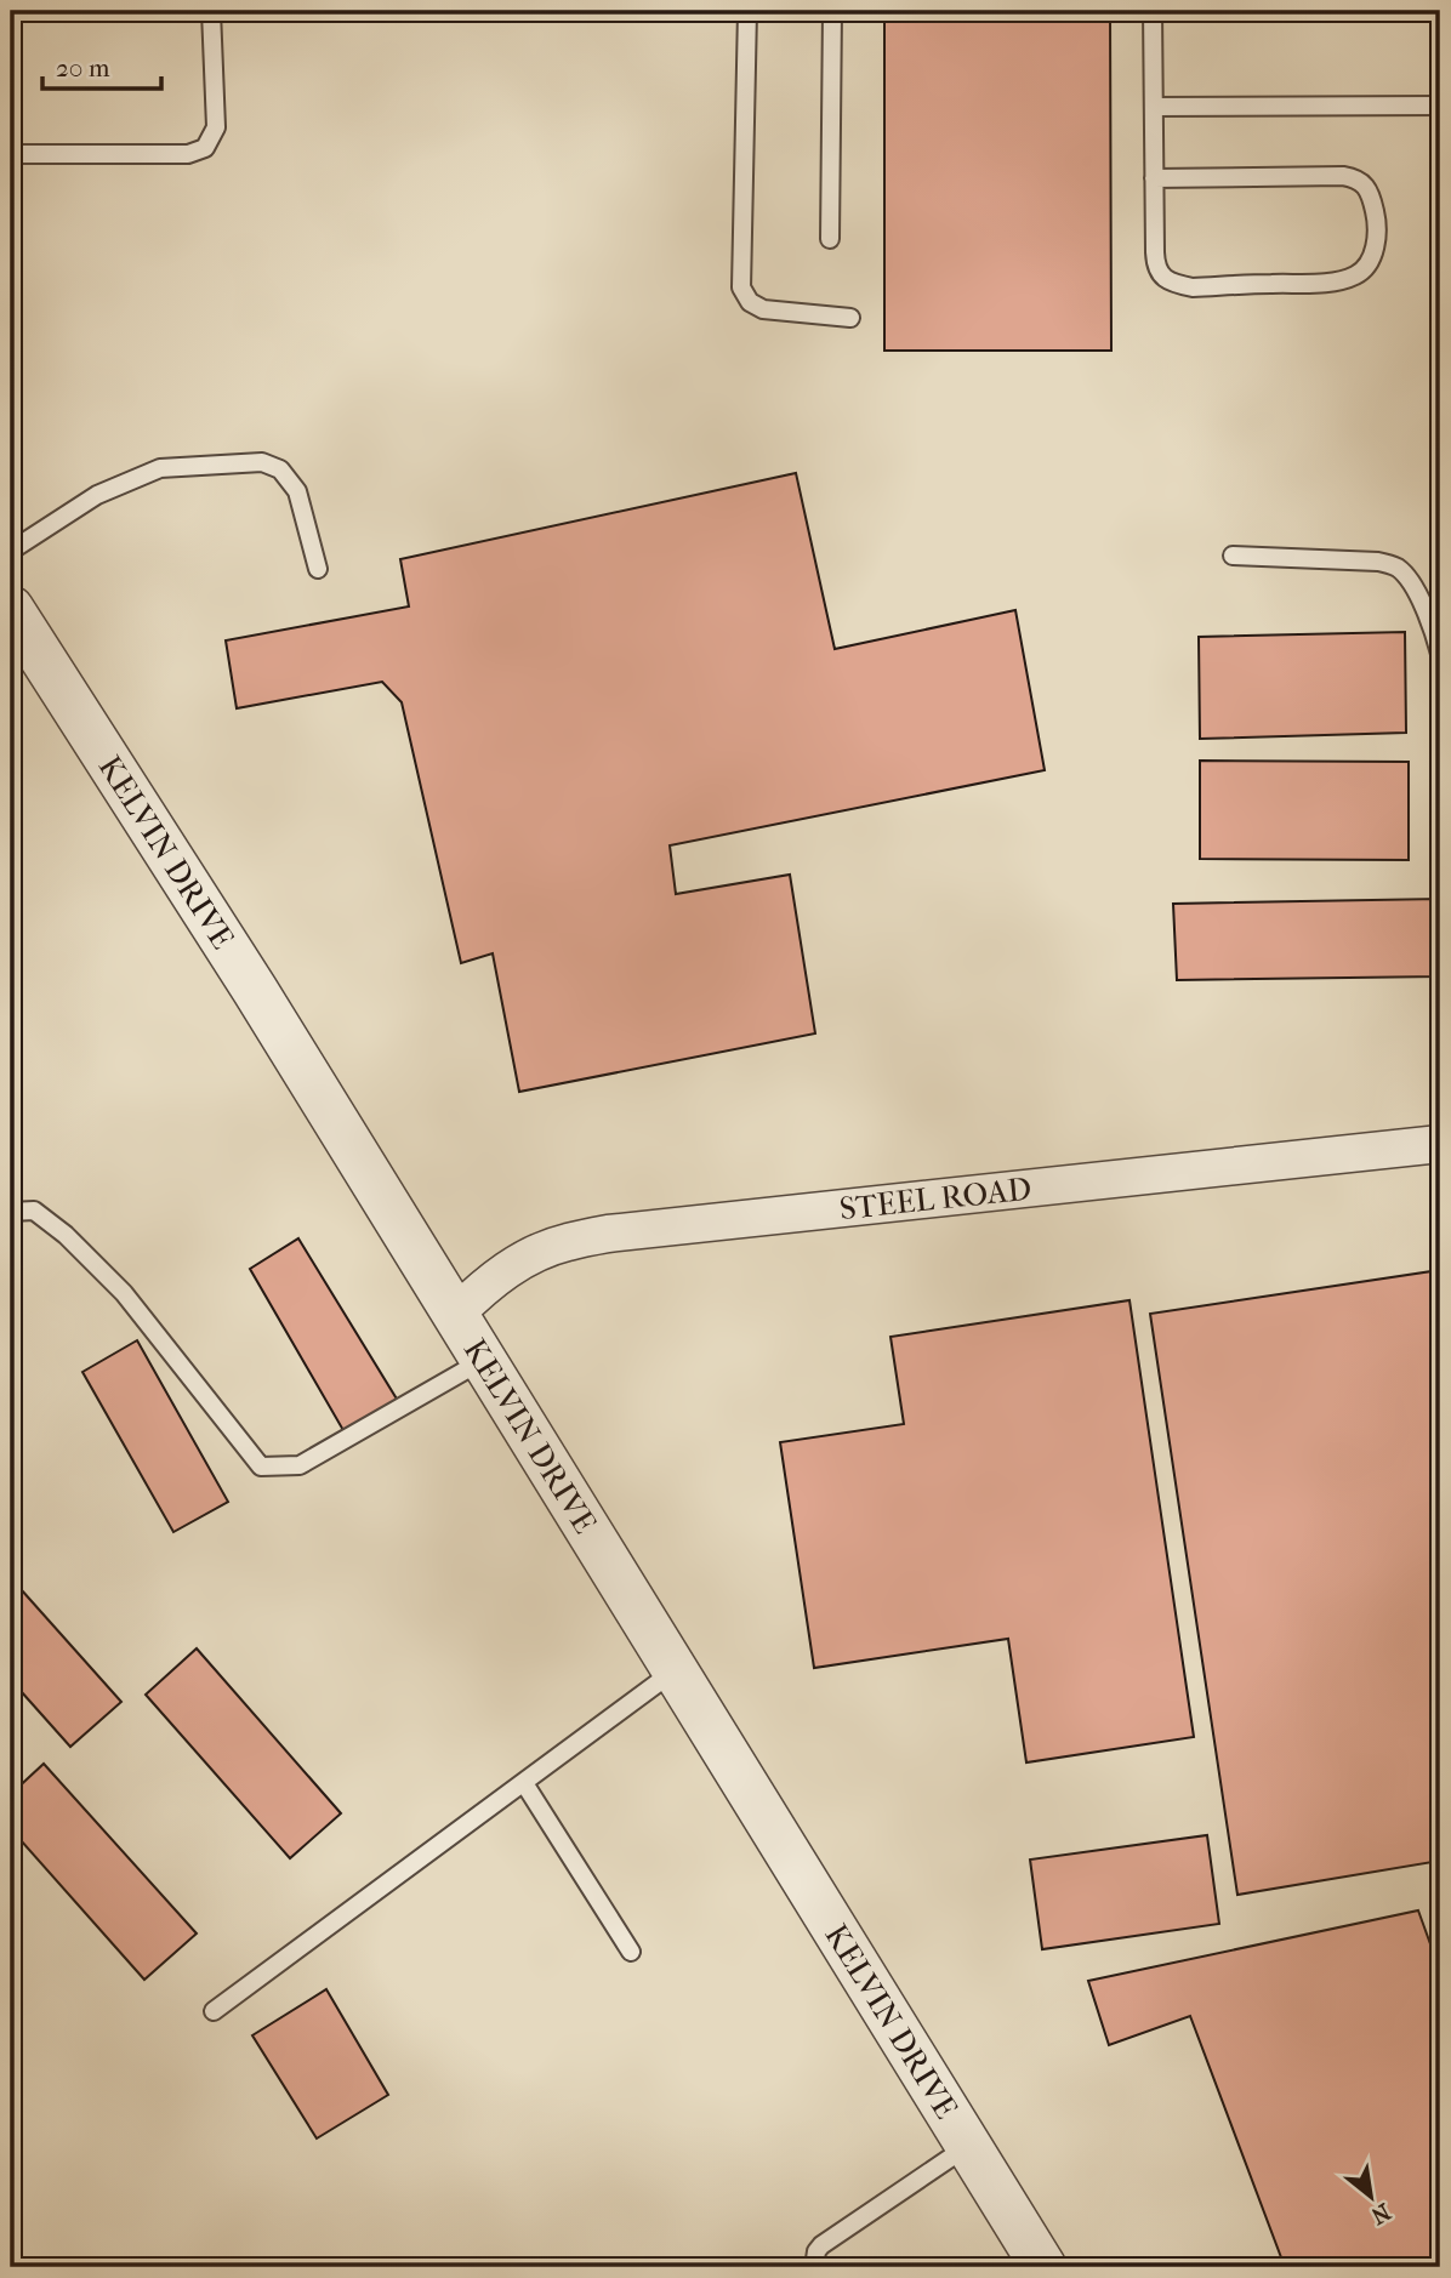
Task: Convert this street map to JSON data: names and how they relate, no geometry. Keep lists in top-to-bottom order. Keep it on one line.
{"streets":{"street":["KELVIN DRIVE","STEEL ROAD"]},"crossings":[["KELVIN DRIVE","STEEL ROAD"]],"scale_bar":"20 m","north":"bottom right"}
